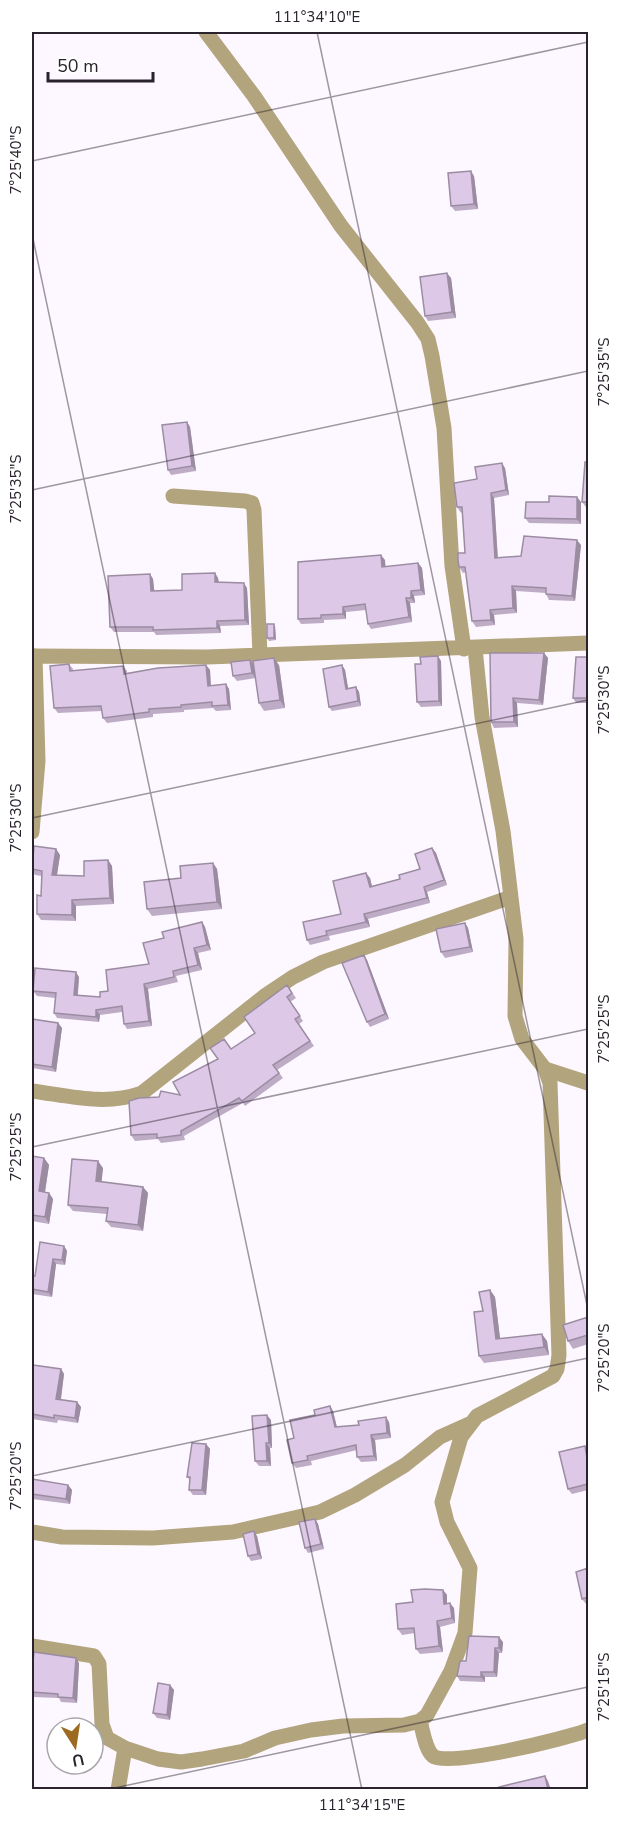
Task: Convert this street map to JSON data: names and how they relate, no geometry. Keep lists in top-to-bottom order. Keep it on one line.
{"scale_bar":"50 m","north":"bottom","coordinates":["111°34'10\"E","7°25'40\"S","7°25'35\"S","7°25'30\"S","7°25'25\"S","7°25'20\"S","7°25'15\"S","111°34'15\"E"]}
